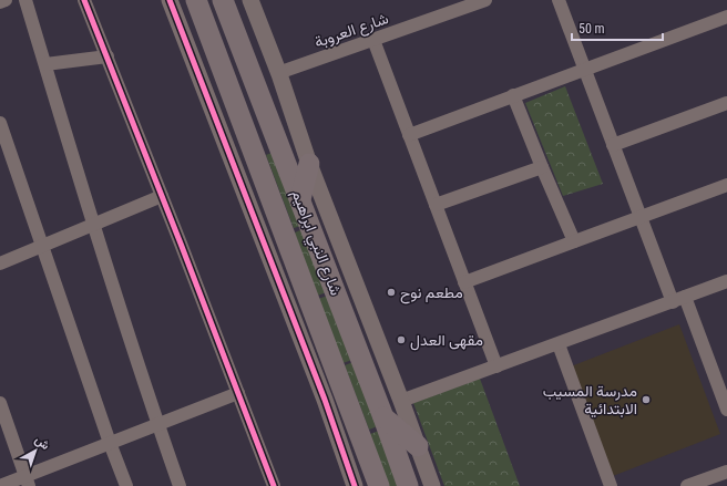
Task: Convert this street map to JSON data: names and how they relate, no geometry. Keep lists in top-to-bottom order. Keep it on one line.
{"streets":{"main road":["شارع النبي ابراهيم"],"street":["شارع العروبة"]},"places":["مطعم نوح","مقهى العدل","مدرسة المسيب الابتدائية"],"scale_bar":"50 m","north":"top right"}
